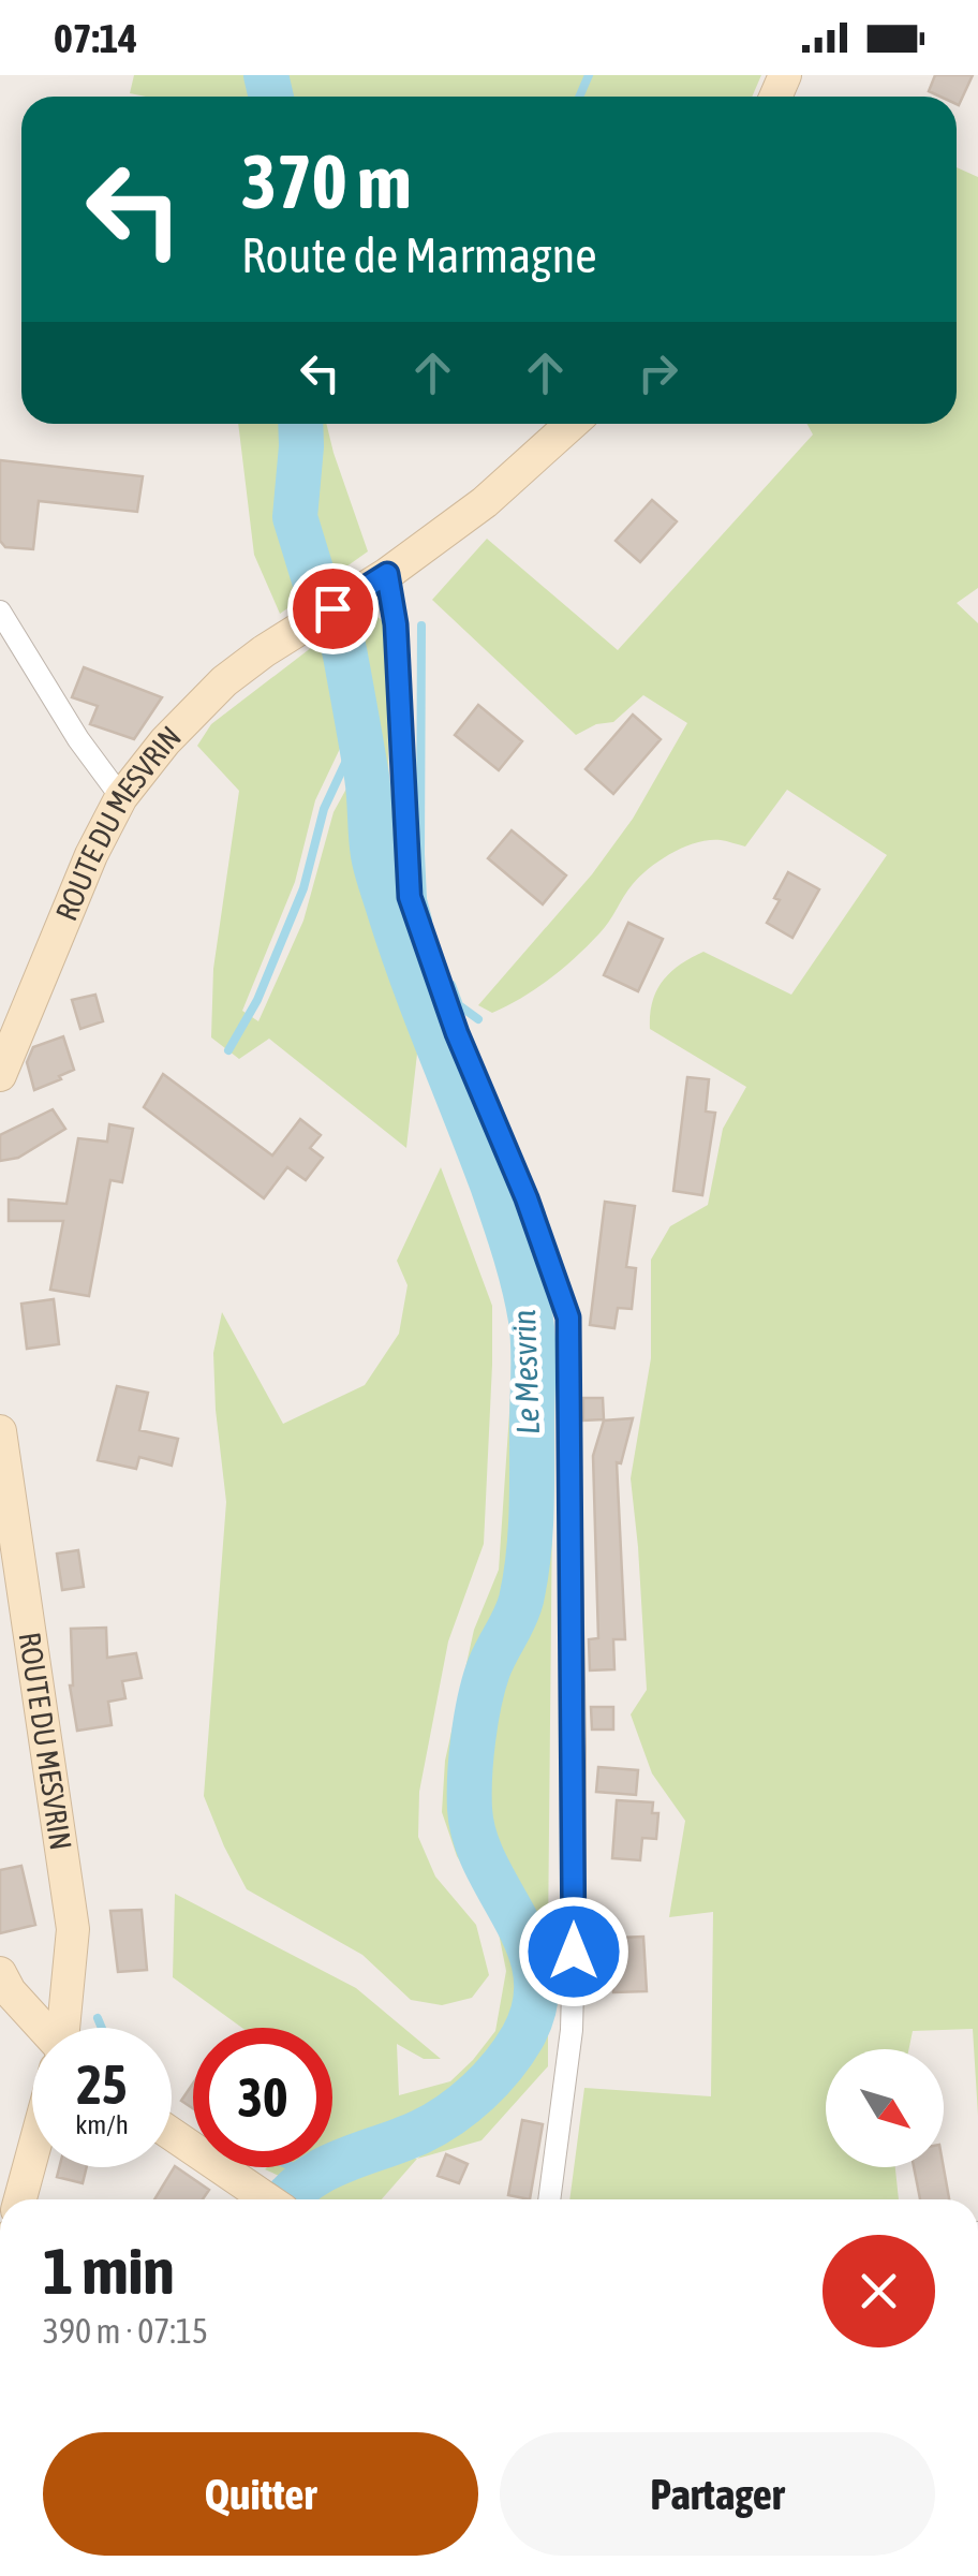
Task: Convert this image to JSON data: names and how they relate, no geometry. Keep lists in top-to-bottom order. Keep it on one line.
{"streets":{"main road":["ROUTE DU MESVRIN"]},"water":["Le Mesvrin"],"north":"bottom right","page":{"status":"07:14","turn":["370 m","Route de Marmagne"],"speed":"25 km/h","limit":"30","heading":["1 min","390 m · 07:15"],"buttons":["Quitter","Partager"]}}
